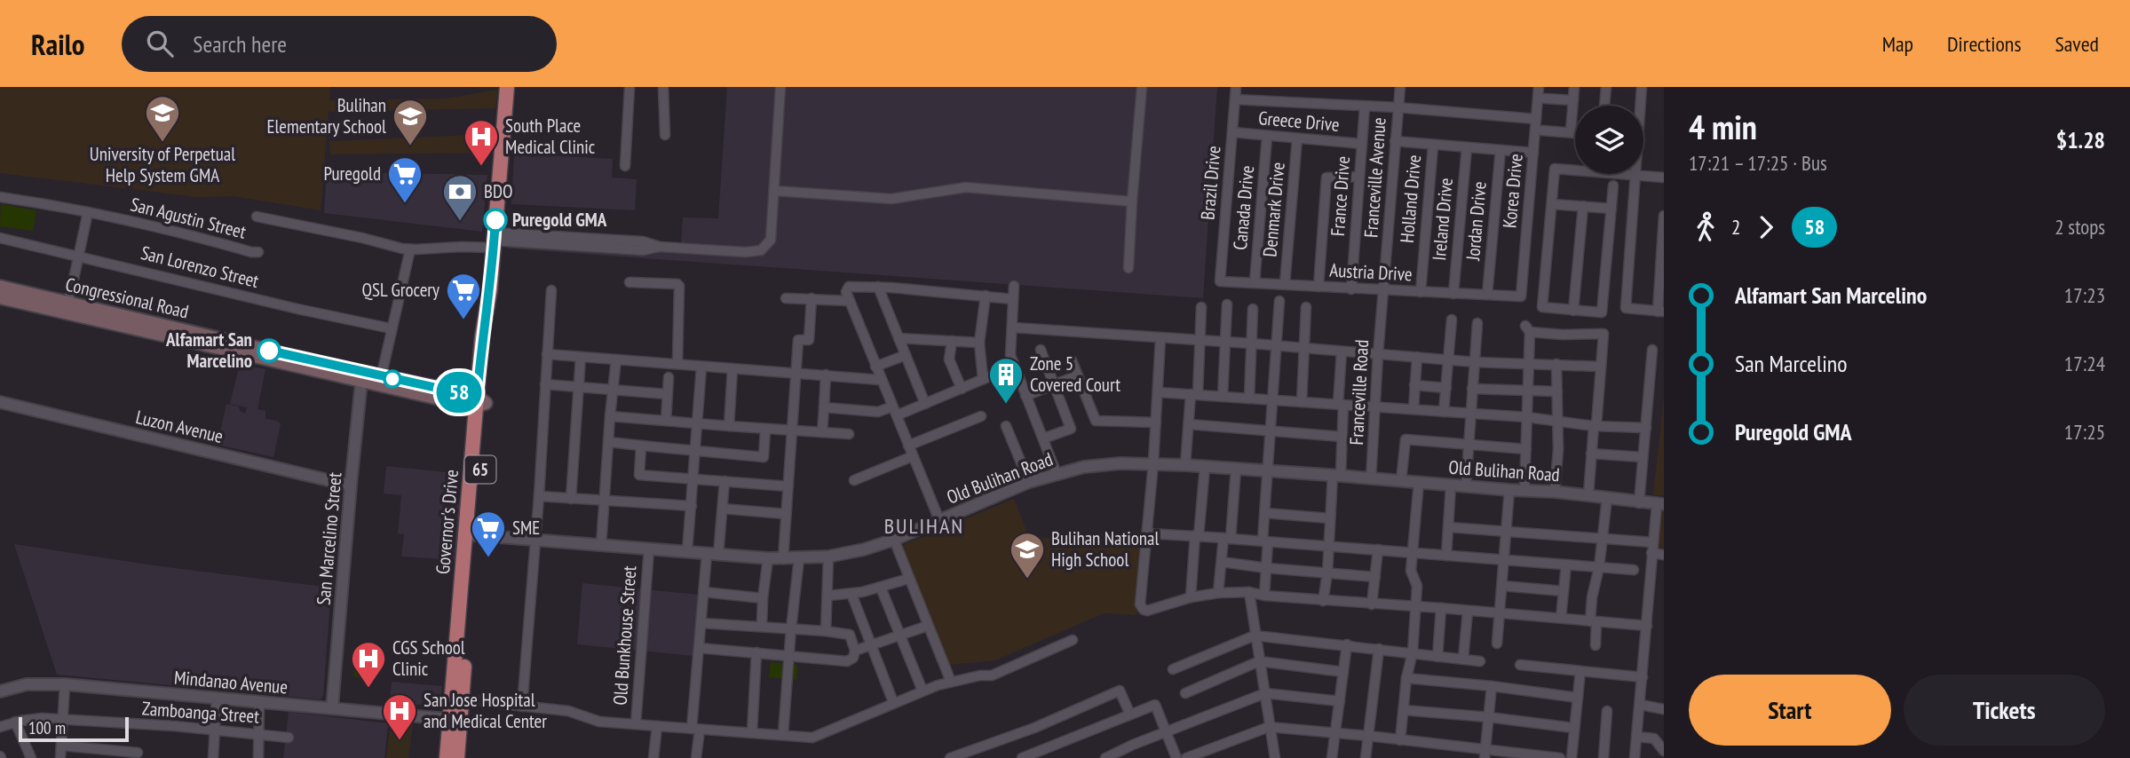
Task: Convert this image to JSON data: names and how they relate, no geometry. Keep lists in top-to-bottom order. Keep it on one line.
{"streets":{"highway":["65","Governor's Drive"],"main road":["Congressional Road"],"street":["Greece Drive","Franceville Avenue","Brazil Drive","Korea Drive","France Drive","Holland Drive","Canada Drive","Denmark Drive","San Agustin Street","Ireland Drive","Jordan Drive","San Lorenzo Street","Austria Drive","Franceville Road","Luzon Avenue","Old Bulihan Road","San Marcelino Street","Old Bunkhouse Street","Mindanao Avenue","Zamboanga Street"]},"crossings":[["Greece Drive","Brazil Drive"],["Greece Drive","France Drive"],["Greece Drive","Canada Drive"],["Greece Drive","Denmark Drive"],["Franceville Avenue","Austria Drive"],["Franceville Avenue","Franceville Road"],["Brazil Drive","Austria Drive"],["Korea Drive","Austria Drive"],["France Drive","Austria Drive"],["Holland Drive","Austria Drive"],["Canada Drive","Austria Drive"],["Denmark Drive","Austria Drive"],["Ireland Drive","Austria Drive"],["Jordan Drive","Austria Drive"],["Congressional Road","Governor's Drive"],["Congressional Road","San Marcelino Street"],["Franceville Road","Old Bulihan Road"],["Luzon Avenue","San Marcelino Street"],["Old Bulihan Road","Governor's Drive"],["Old Bulihan Road","Old Bunkhouse Street"],["Governor's Drive","Mindanao Avenue"],["San Marcelino Street","Mindanao Avenue"]],"districts":["BULIHAN"],"places":{"school or university":["University of Perpetual Help System GMA","Bulihan Elementary School","Bulihan National High School"],"hospital":["South Place Medical Clinic","CGS School Clinic","San Jose Hospital and Medical Center"],"supermarket":["Puregold","QSL Grocery","SME"],"other":["Puregold GMA","Alfamart San Marcelino"],"bank":["BDO"],"building":["Zone 5 Covered Court"]},"lines":["bus line 58"],"scale_bar":"100 m","page":{"header":"Railo","search":"Search here","nav":["Map","Directions","Saved"],"on_map":"58","heading":["4 min","17:21 – 17:25 · Bus","$1.28"],"legs":["2","58","2 stops"],"list":[{"name":"Alfamart San Marcelino","value":"17:23"},{"name":"San Marcelino","value":"17:24"},{"name":"Puregold GMA","value":"17:25"}],"buttons":["Start","Tickets"],"scale":"100 m"}}
